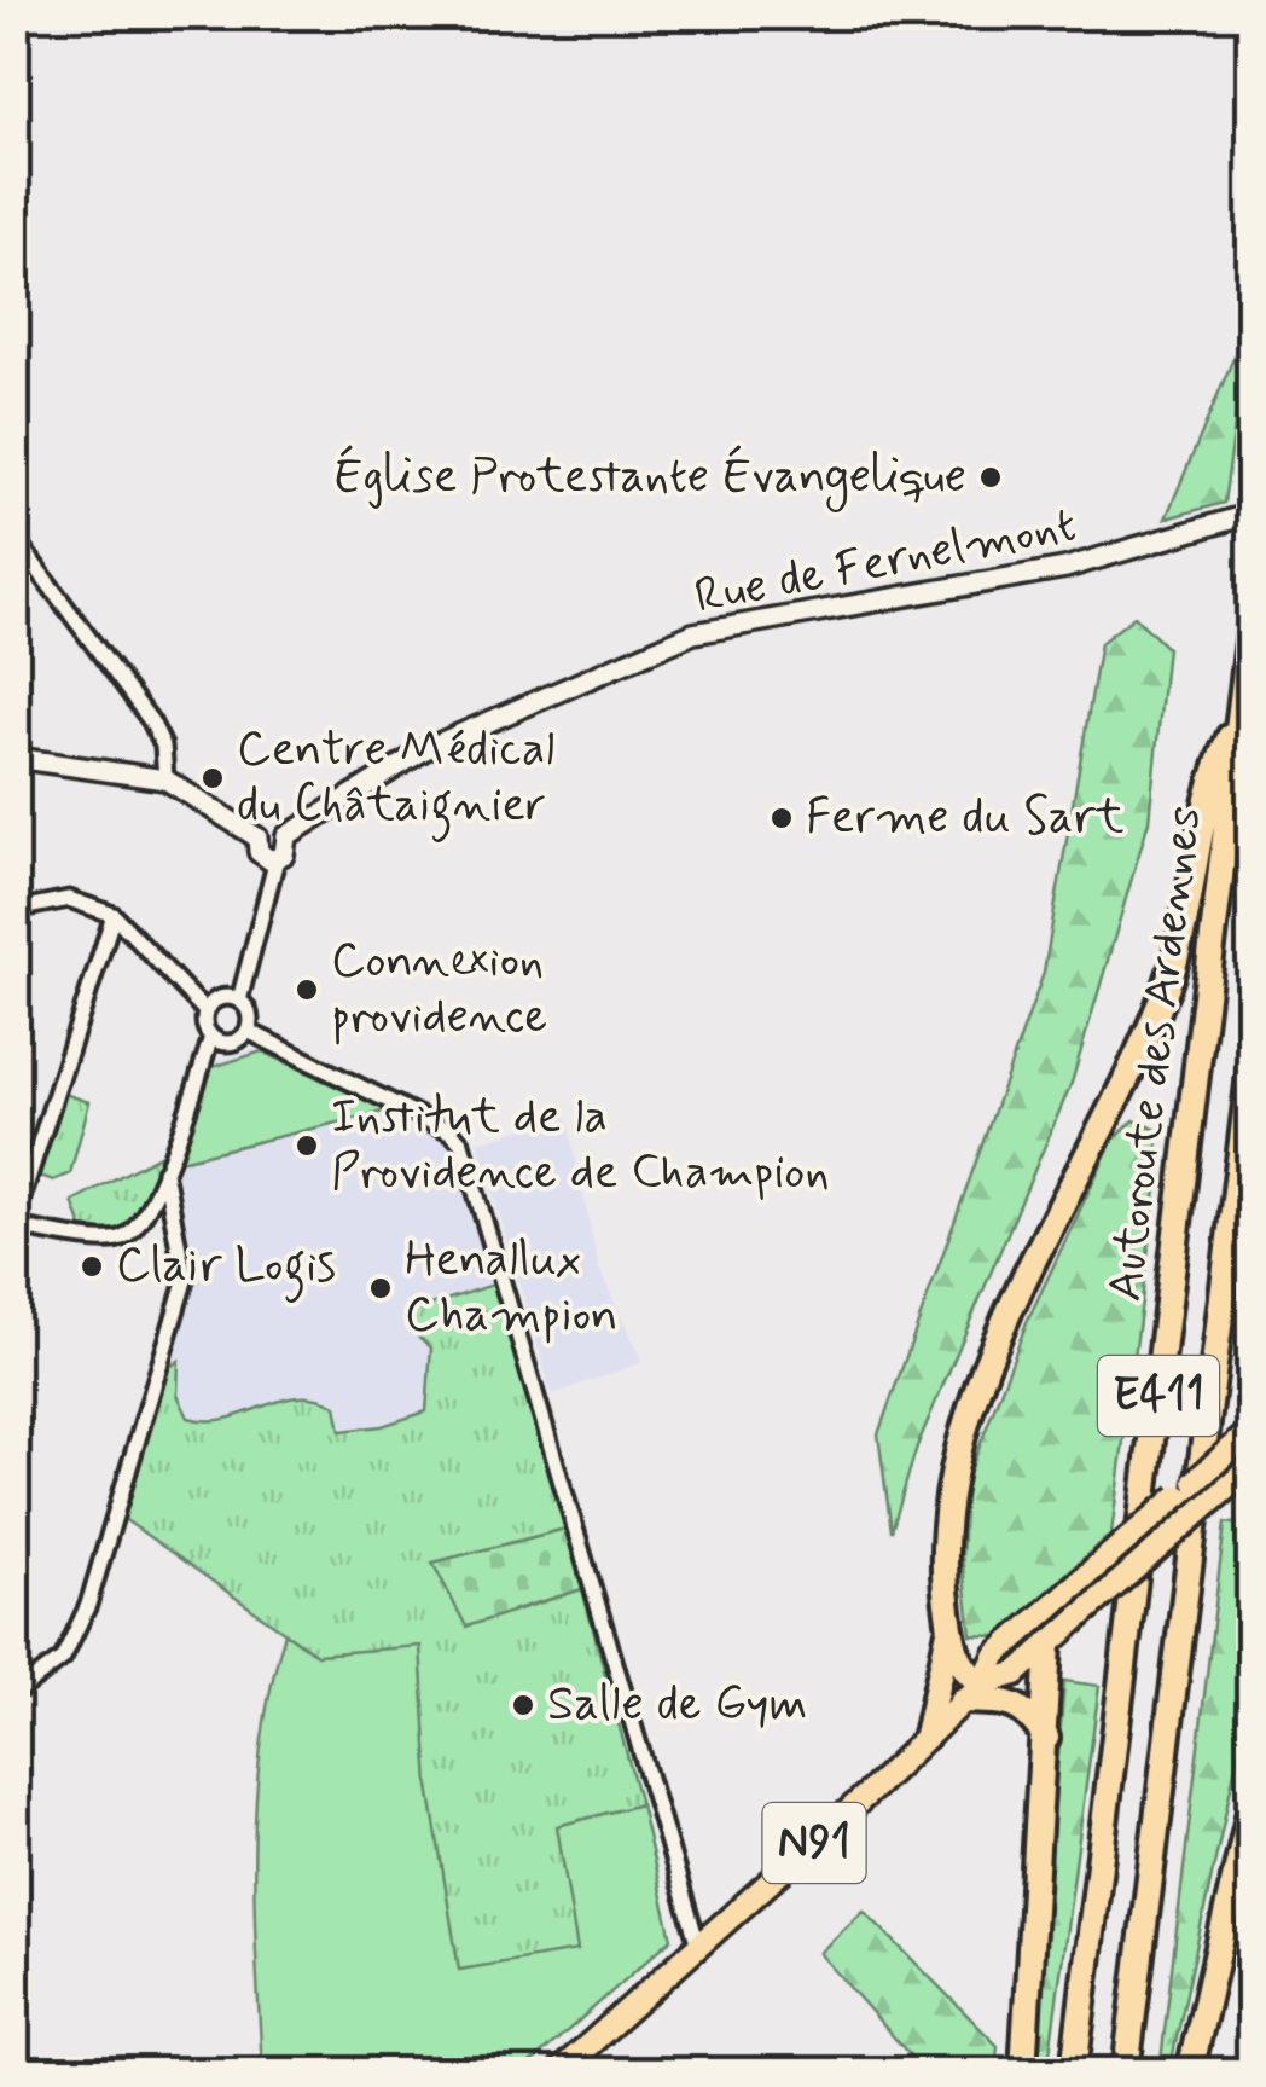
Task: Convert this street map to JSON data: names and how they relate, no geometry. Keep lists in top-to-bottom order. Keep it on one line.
{"streets":{"highway":["Autoroute des Ardennes","E411"],"main road":["N91"],"street":["Rue de Fernelmont"]},"places":["Église Protestante Évangelique","Centre Médical du Châtaignier","Ferme du Sart","Connexion providence","Institut de la Providence de Champion","Clair Logis","Henallux Champion","Salle de Gym"]}
